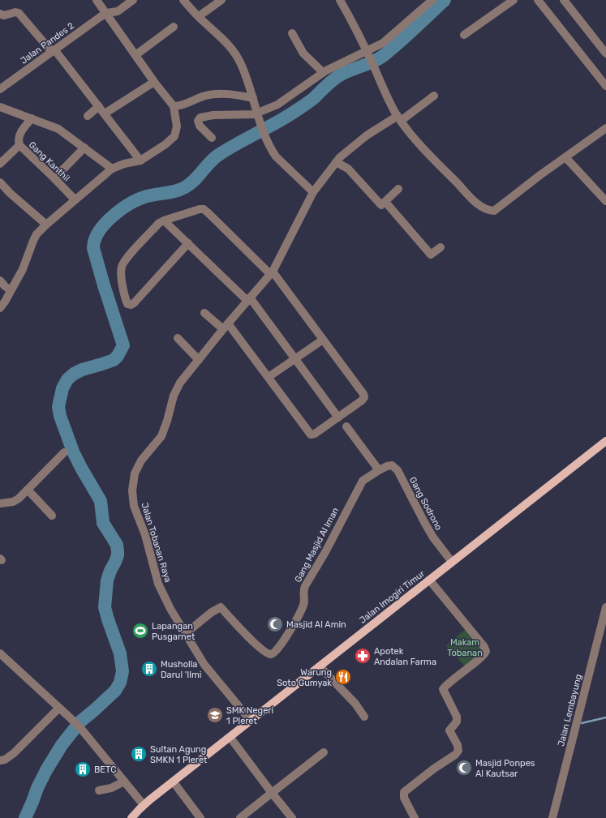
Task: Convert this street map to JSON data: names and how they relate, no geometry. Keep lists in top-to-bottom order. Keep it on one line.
{"streets":{"main road":["Jalan Imogiri Timur"],"street":["Jalan Pandes 2","Gang Kanthil","Gang Sodrono","Jalan Tobanan Raya","Gang Masjid Al Iman","Jalan Lembayung"]},"crossings":[["Gang Sodrono","Gang Masjid Al Iman"],["Gang Sodrono","Jalan Imogiri Timur"],["Jalan Tobanan Raya","Gang Masjid Al Iman"],["Jalan Tobanan Raya","Jalan Imogiri Timur"]],"parks":["Makam Tobanan"],"places":{"mosque":["Masjid Al Amin","Masjid Ponpes Al Kautsar"],"sports":["Lapangan Pusgarnet"],"pharmacy":["Apotek Andalan Farma"],"building":["Musholla Darul 'Ilmi","Sultan Agung SMKN 1 Pleret","BETC"],"restaurant":["Warung Soto Gumyak"],"school or university":["SMK Negeri 1 Pleret"]}}
